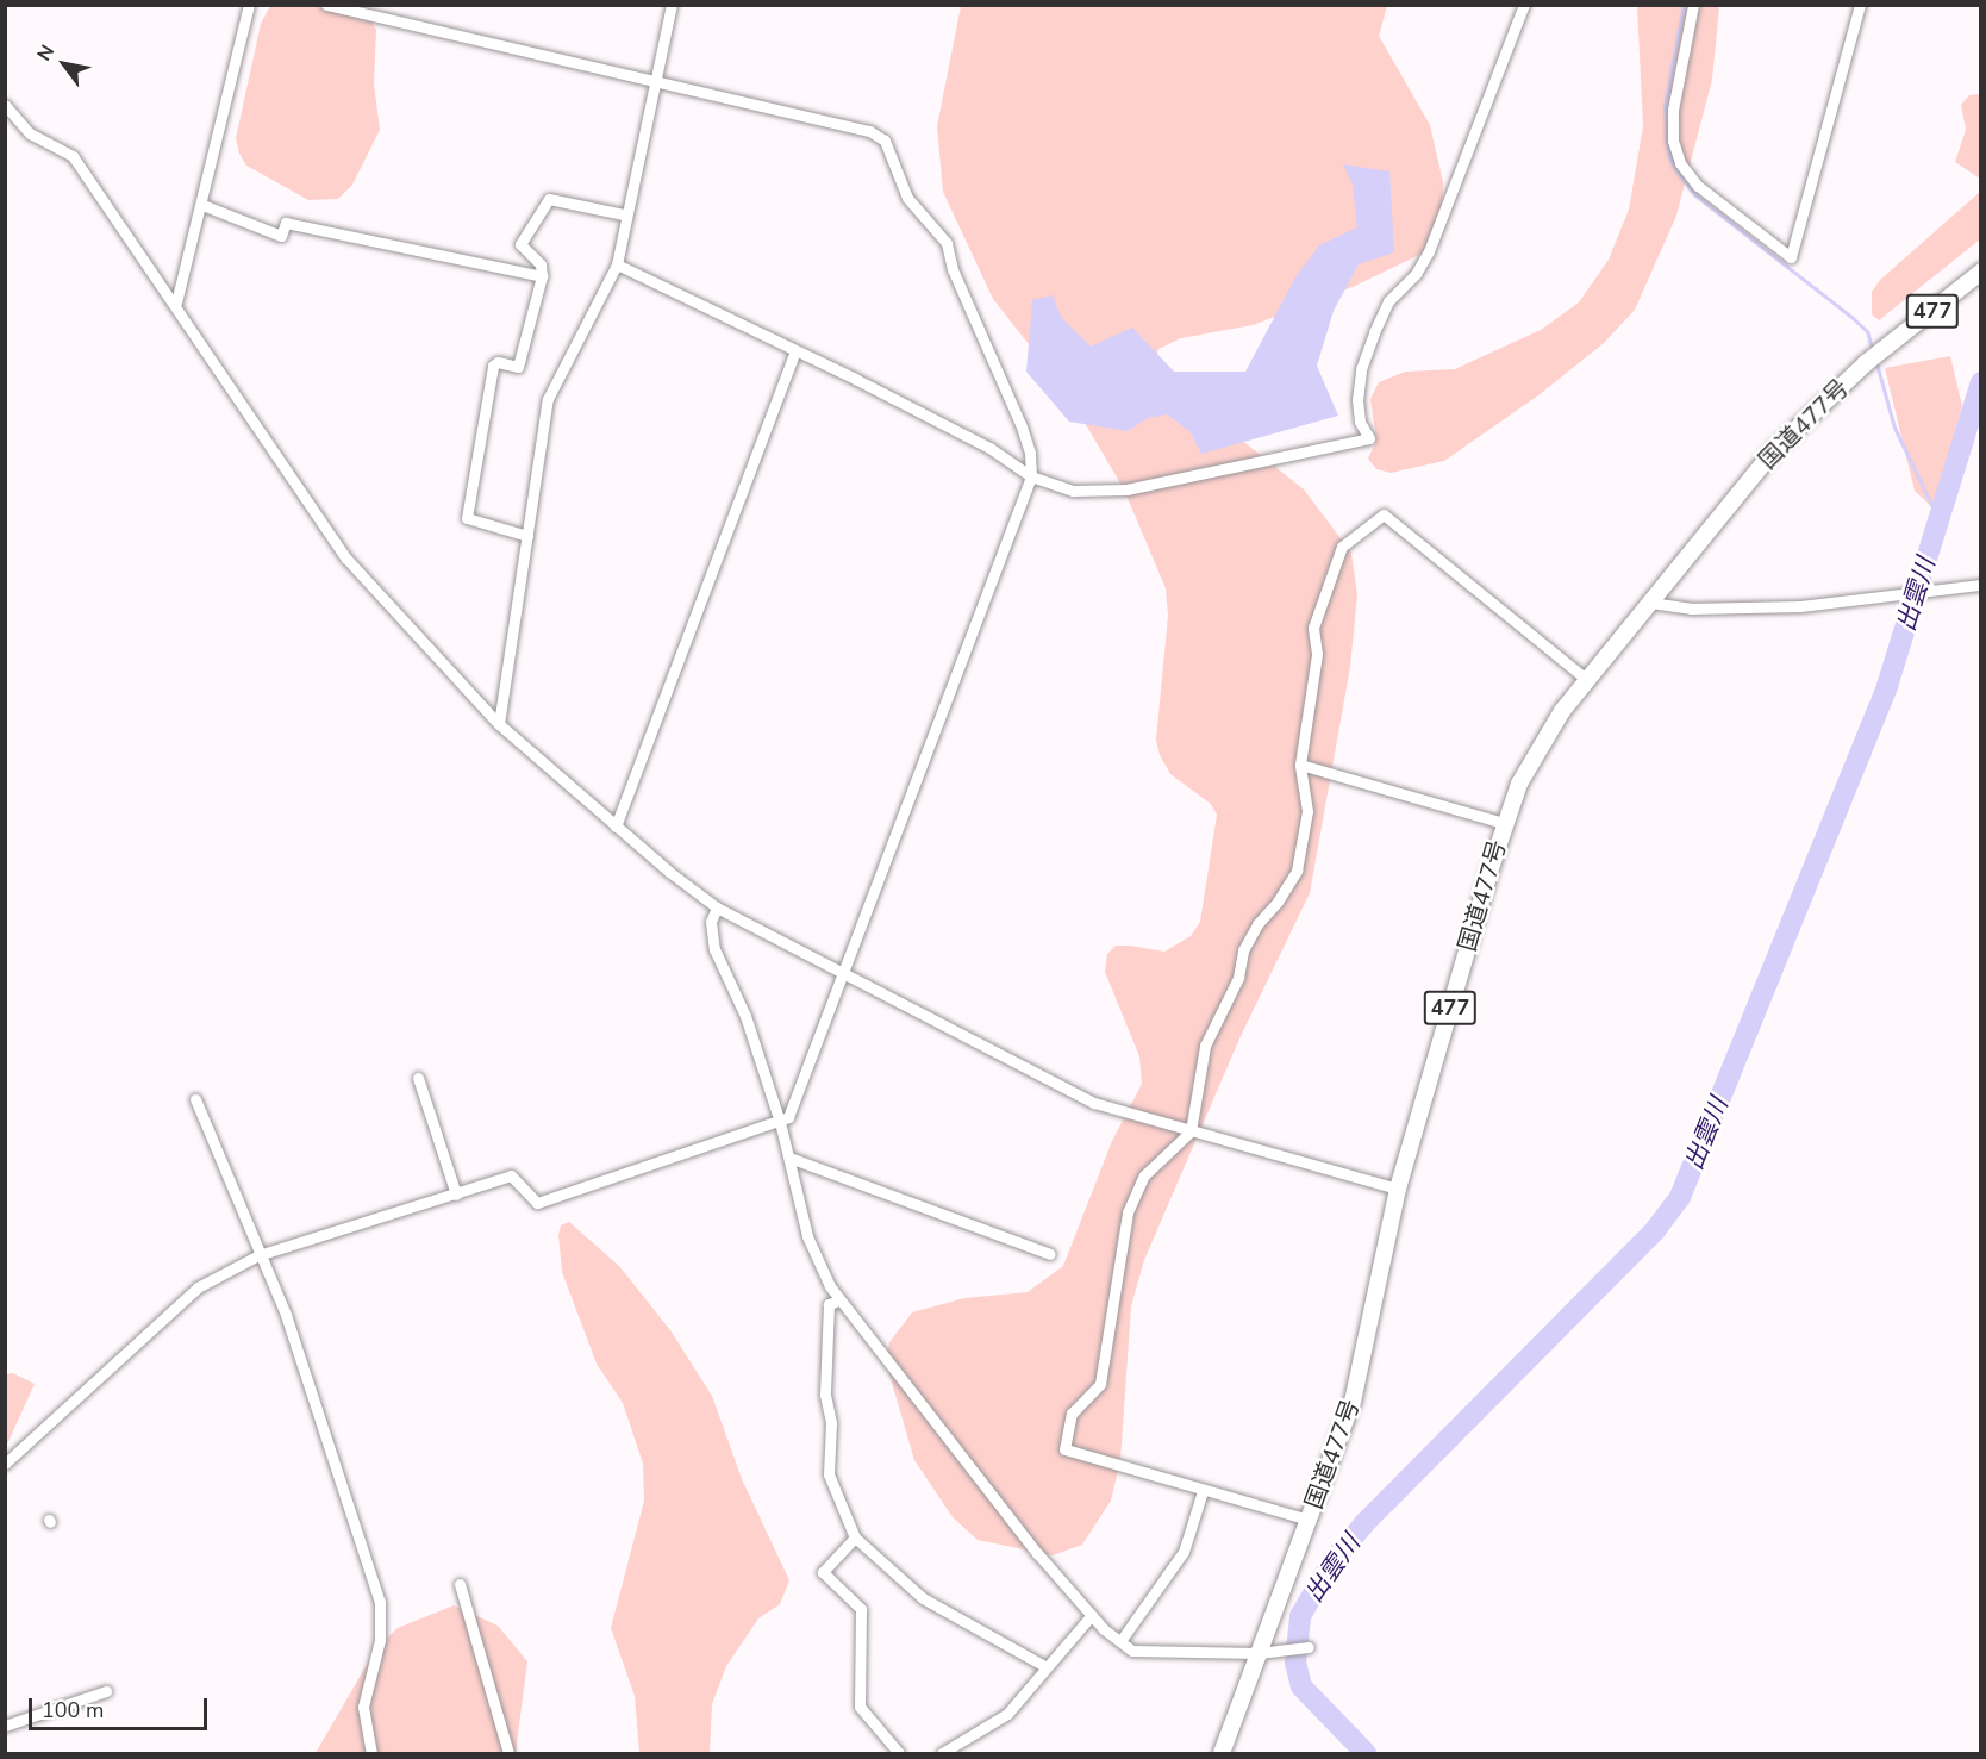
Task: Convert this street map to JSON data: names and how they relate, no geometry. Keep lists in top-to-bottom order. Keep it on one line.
{"streets":{"highway":["477","国道477号"]},"water":["出雲川"],"scale_bar":"100 m","north":"top left"}
